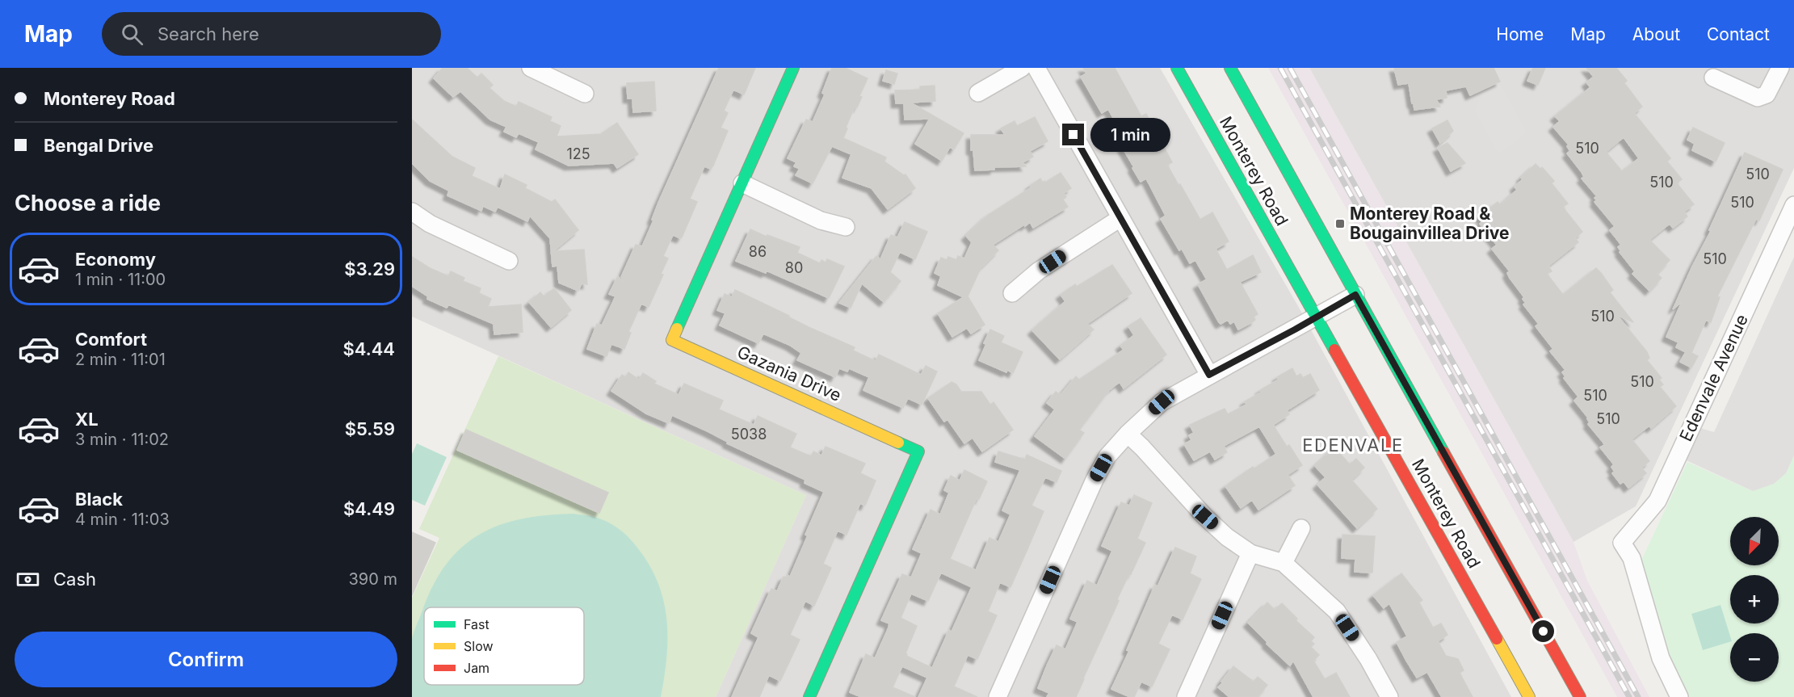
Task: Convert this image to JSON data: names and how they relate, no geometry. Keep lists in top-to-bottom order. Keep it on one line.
{"streets":{"main road":["Monterey Road","Gazania Drive"],"street":["Edenvale Avenue"]},"districts":["EDENVALE"],"places":{"transit":["Monterey Road & Bougainvillea Drive"]},"house_numbers":["510","125","510","510","510","86","510","80","510","510","510","510","5038"],"legend":["Fast","Slow","Jam"],"north":"bottom left","page":{"header":"Map","search":"Search here","nav":["Home","Map","About","Contact"],"banner":["Monterey Road","Bengal Drive"],"bubble":"1 min","heading":"Choose a ride","list":[{"name":"Economy","note":"1 min · 11:00","value":"$3.29"},{"name":"Comfort","note":"2 min · 11:01","value":"$4.44"},{"name":"XL","note":"3 min · 11:02","value":"$5.59"},{"name":"Black","note":"4 min · 11:03","value":"$4.49"}],"map_buttons":["+","−"],"pay":["Cash","390 m"],"buttons":"Confirm"}}
